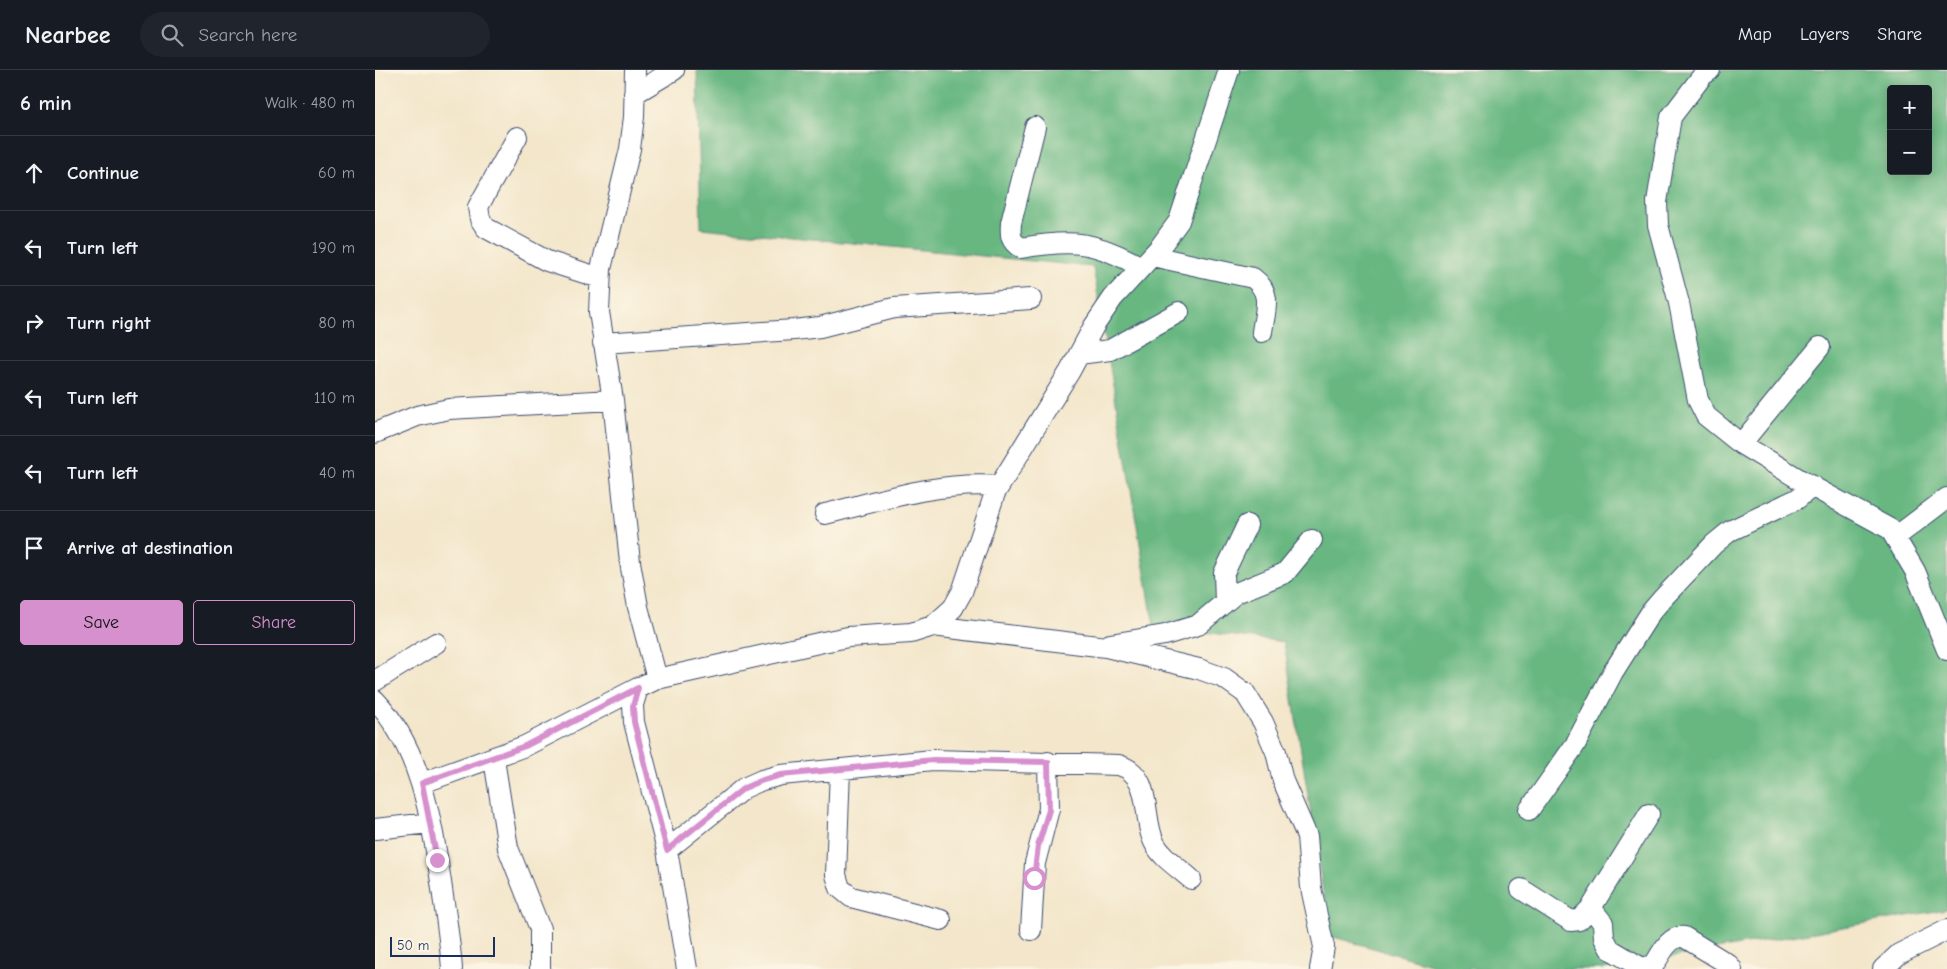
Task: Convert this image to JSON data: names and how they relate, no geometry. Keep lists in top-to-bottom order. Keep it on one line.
{"scale_bar":"50 m","page":{"header":"Nearbee","search":"Search here","nav":["Map","Layers","Share"],"heading":["6 min","Walk · 480 m"],"map_buttons":["+","−"],"list":[["Continue","60 m"],["Turn left","190 m"],["Turn right","80 m"],["Turn left","110 m"],["Turn left","40 m"],"Arrive at destination"],"buttons":["Save","Share"],"scale":"50 m"}}
